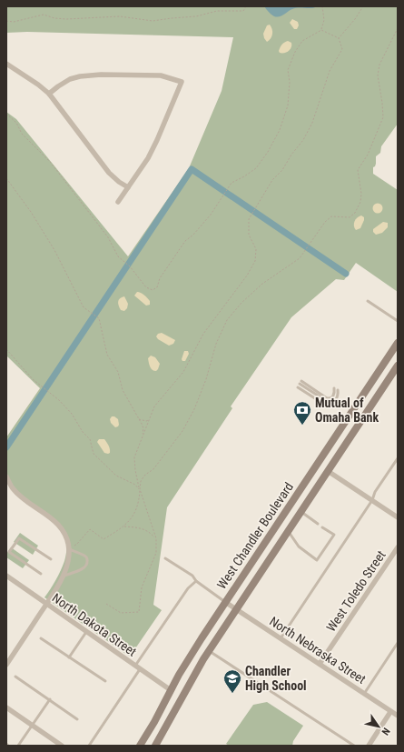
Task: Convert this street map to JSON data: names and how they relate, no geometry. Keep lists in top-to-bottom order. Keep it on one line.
{"streets":{"main road":["West Chandler Boulevard"],"street":["West Toledo Street","North Dakota Street","North Nebraska Street"]},"crossings":[["West Chandler Boulevard","North Dakota Street"],["West Chandler Boulevard","North Nebraska Street"],["West Toledo Street","North Nebraska Street"]],"places":{"bank":["Mutual of Omaha Bank"],"school or university":["Chandler High School"]},"north":"bottom right"}
